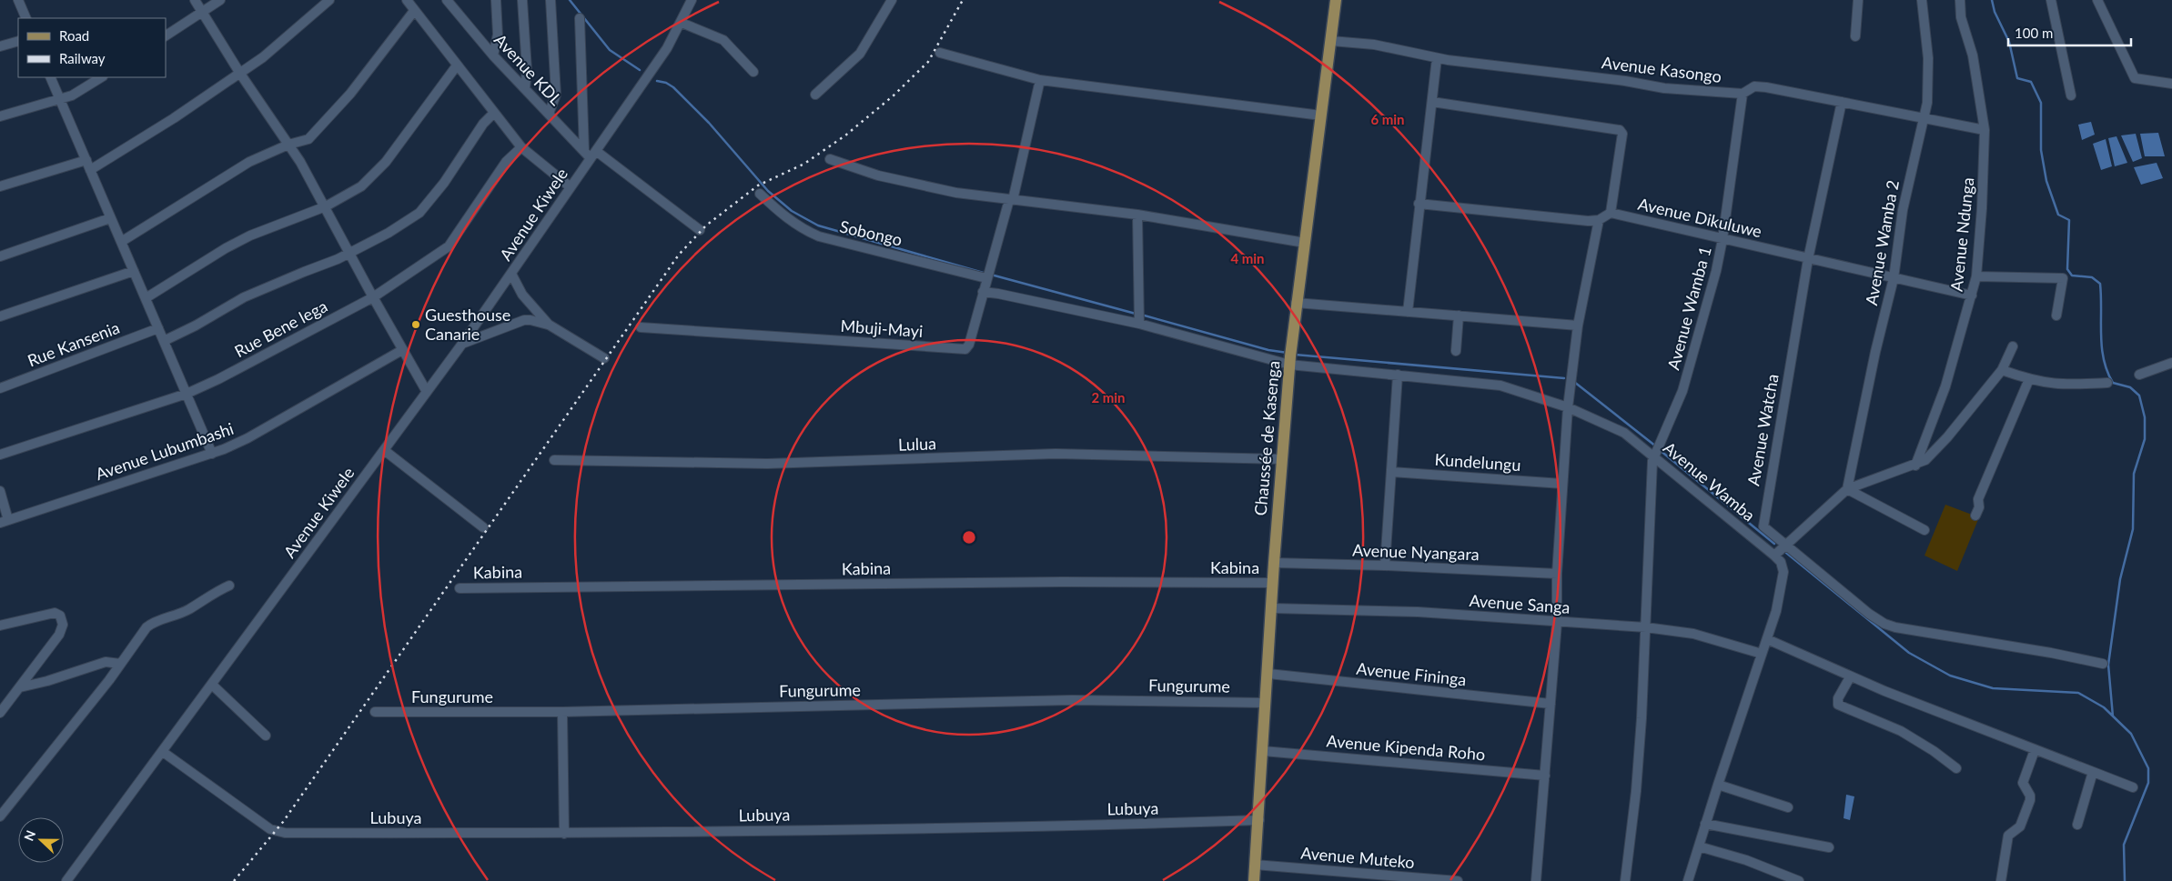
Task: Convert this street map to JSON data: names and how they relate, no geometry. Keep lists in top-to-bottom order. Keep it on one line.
{"streets":{"main road":["Chaussée de Kasenga"],"street":["Avenue KDL","Avenue Kasongo","Avenue Kiwele","Avenue Dikuluwe","Sobongo","Avenue Ndunga","Avenue Wamba 2","Avenue Wamba 1","Rue Bene lega","Mbuji-Mayi","Rue Kansenia","Avenue Watcha","Lulua","Avenue Lubumbashi","Kundelungu","Avenue Wamba","Avenue Nyangara","Kabina","Avenue Sanga","Avenue Fininga","Fungurume","Avenue Kipenda Roho","Lubuya","Avenue Muteko"]},"crossings":[["Avenue KDL","Avenue Kiwele"],["Avenue Kasongo","Avenue Ndunga"],["Avenue Kasongo","Avenue Wamba 2"],["Avenue Kasongo","Avenue Wamba 1"],["Avenue Kasongo","Avenue Watcha"],["Avenue Kasongo","Chaussée de Kasenga"],["Avenue Kiwele","Lubuya"],["Avenue Dikuluwe","Avenue Ndunga"],["Avenue Dikuluwe","Avenue Wamba 2"],["Avenue Dikuluwe","Avenue Wamba 1"],["Avenue Dikuluwe","Avenue Watcha"],["Sobongo","Mbuji-Mayi"],["Avenue Wamba 1","Avenue Wamba"],["Avenue Wamba 1","Avenue Sanga"],["Mbuji-Mayi","Avenue Wamba"],["Chaussée de Kasenga","Lulua"],["Chaussée de Kasenga","Avenue Wamba"],["Chaussée de Kasenga","Avenue Nyangara"],["Chaussée de Kasenga","Kabina"],["Chaussée de Kasenga","Avenue Sanga"],["Chaussée de Kasenga","Avenue Fininga"],["Chaussée de Kasenga","Fungurume"],["Chaussée de Kasenga","Avenue Kipenda Roho"],["Chaussée de Kasenga","Lubuya"],["Chaussée de Kasenga","Avenue Muteko"],["Avenue Wamba","Avenue Sanga"]],"places":["Guesthouse Canarie"],"legend":["Road","Railway"],"scale_bar":"100 m","north":"left","rings":["6 min","4 min","2 min"]}
